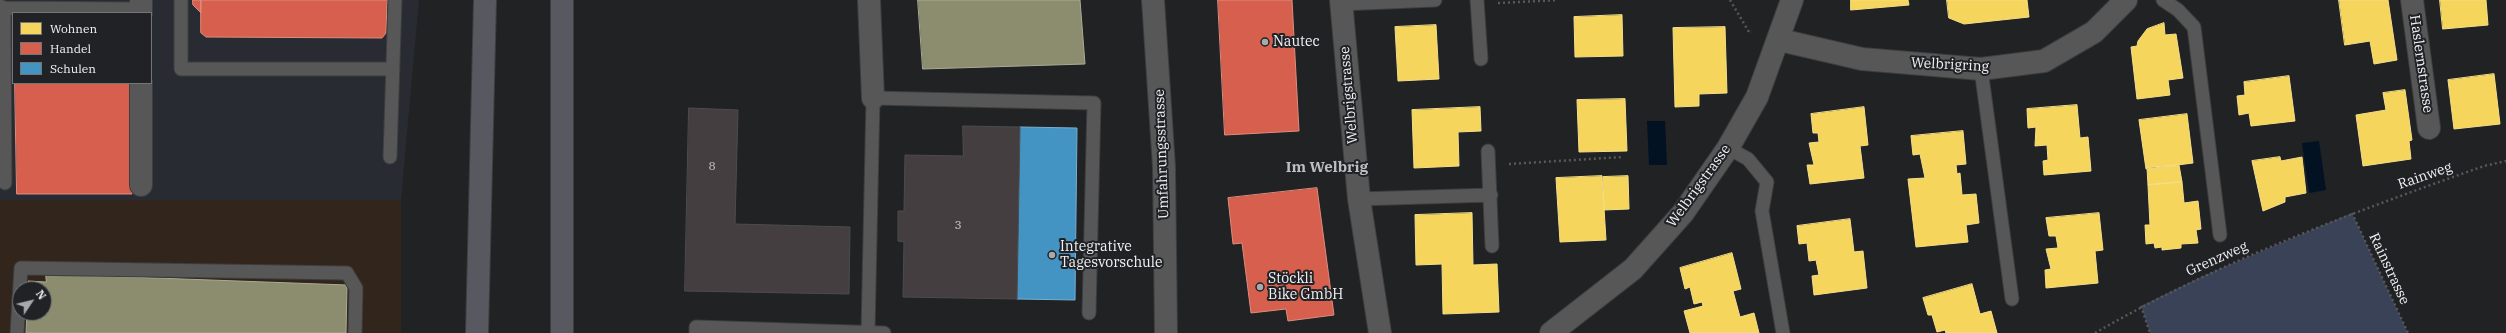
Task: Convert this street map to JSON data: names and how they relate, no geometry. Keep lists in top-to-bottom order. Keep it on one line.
{"streets":{"street":["Haslernstrasse","Welbrigring","Welbrigstrasse","Umfahrungsstrasse"],"path":["Rainweg","Grenzweg","Rainstrasse"]},"crossings":[["Welbrigring","Welbrigstrasse"],["Rainweg","Grenzweg"],["Rainweg","Rainstrasse"],["Grenzweg","Rainstrasse"]],"districts":["Im Welbrig"],"places":["Nautec","Integrative Tagesvorschule","Stöckli Bike GmbH"],"house_numbers":["8","3"],"legend":["Wohnen","Handel","Schulen"],"north":"top right"}
